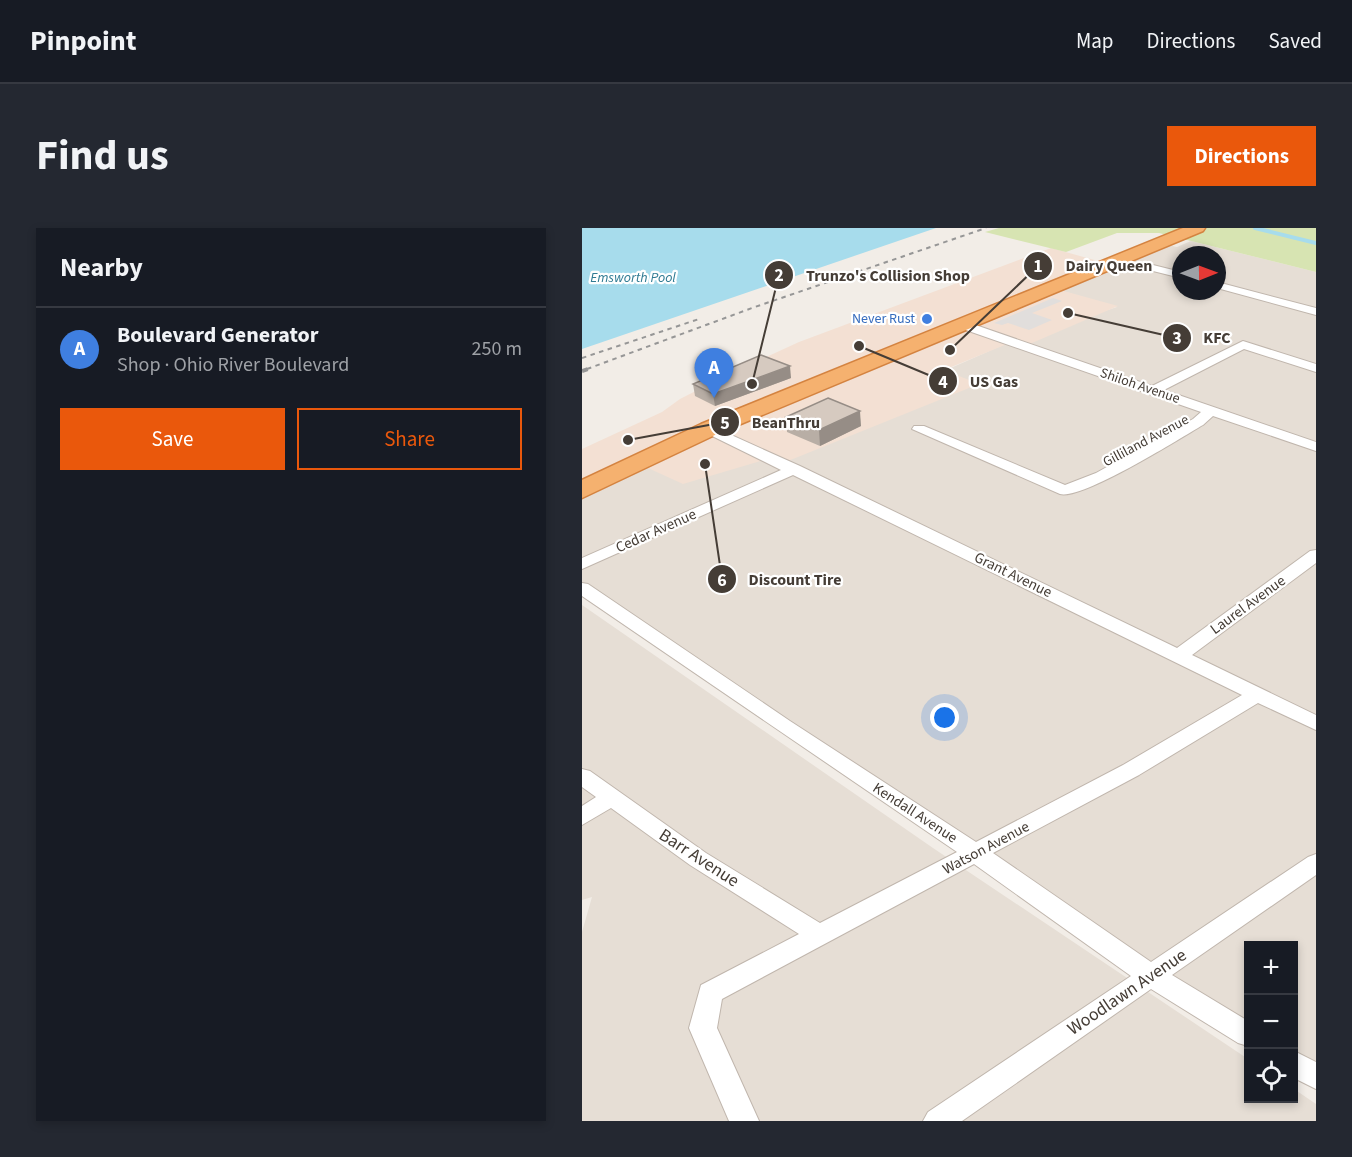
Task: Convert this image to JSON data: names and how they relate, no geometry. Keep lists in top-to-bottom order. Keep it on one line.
{"streets":{"street":["Shiloh Avenue","Gilliland Avenue","Cedar Avenue","Grant Avenue","Laurel Avenue","Kendall Avenue","Watson Avenue","Barr Avenue","Woodlawn Avenue"]},"crossings":[["Shiloh Avenue","Gilliland Avenue"],["Cedar Avenue","Grant Avenue"],["Grant Avenue","Laurel Avenue"],["Grant Avenue","Watson Avenue"],["Kendall Avenue","Watson Avenue"],["Kendall Avenue","Woodlawn Avenue"],["Watson Avenue","Barr Avenue"]],"water":["Emsworth Pool"],"places":["KFC","Never Rust","US Gas","Dairy Queen","Trunzo's Collision Shop","BeanThru","Discount Tire"],"north":"right","page":{"header":"Pinpoint","nav":["Map","Directions","Saved"],"title":"Find us","buttons":["Directions",["Save","Share"]],"heading":"Nearby","list":[{"mark":"A","name":"Boulevard Generator","note":"Shop · Ohio River Boulevard","value":"250 m"}],"pins":"A","map_buttons":["+","−"]}}
